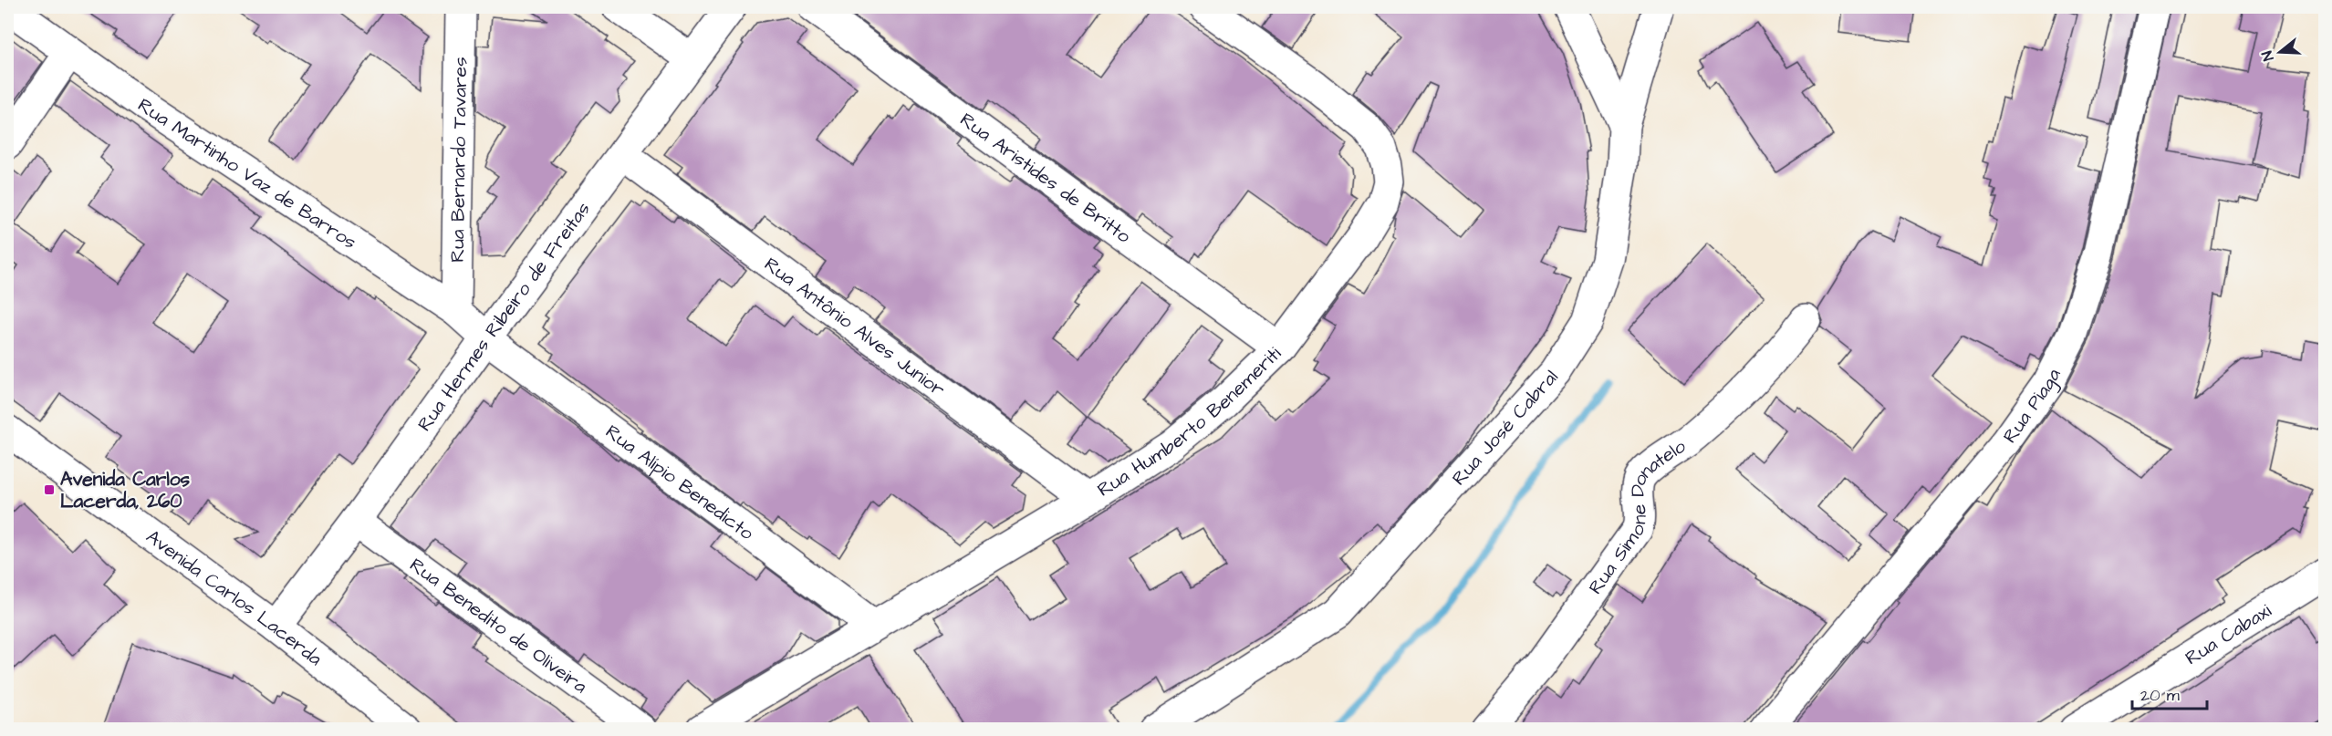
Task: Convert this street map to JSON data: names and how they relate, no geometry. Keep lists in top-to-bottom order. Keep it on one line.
{"streets":{"street":["Rua Bernardo Tavares","Rua Martinho Vaz de Barros","Rua Aristides de Britto","Rua Hermes Ribeiro de Freitas","Rua Antônio Alves Junior","Rua Piaga","Rua Humberto Benemeriti","Rua José Cabral","Rua Alípio Benedicto","Rua Simone Donatelo","Avenida Carlos Lacerda","Rua Benedito de Oliveira","Rua Cabaxi"]},"crossings":[["Rua Bernardo Tavares","Rua Martinho Vaz de Barros"],["Rua Martinho Vaz de Barros","Rua Hermes Ribeiro de Freitas"],["Rua Martinho Vaz de Barros","Rua Alípio Benedicto"],["Rua Aristides de Britto","Rua Humberto Benemeriti"],["Rua Hermes Ribeiro de Freitas","Rua Antônio Alves Junior"],["Rua Hermes Ribeiro de Freitas","Rua Alípio Benedicto"],["Rua Hermes Ribeiro de Freitas","Avenida Carlos Lacerda"],["Rua Hermes Ribeiro de Freitas","Rua Benedito de Oliveira"],["Rua Antônio Alves Junior","Rua Humberto Benemeriti"],["Rua Humberto Benemeriti","Rua Alípio Benedicto"]],"places":{"transit":["Avenida Carlos Lacerda, 260"]},"scale_bar":"20 m","north":"left"}
